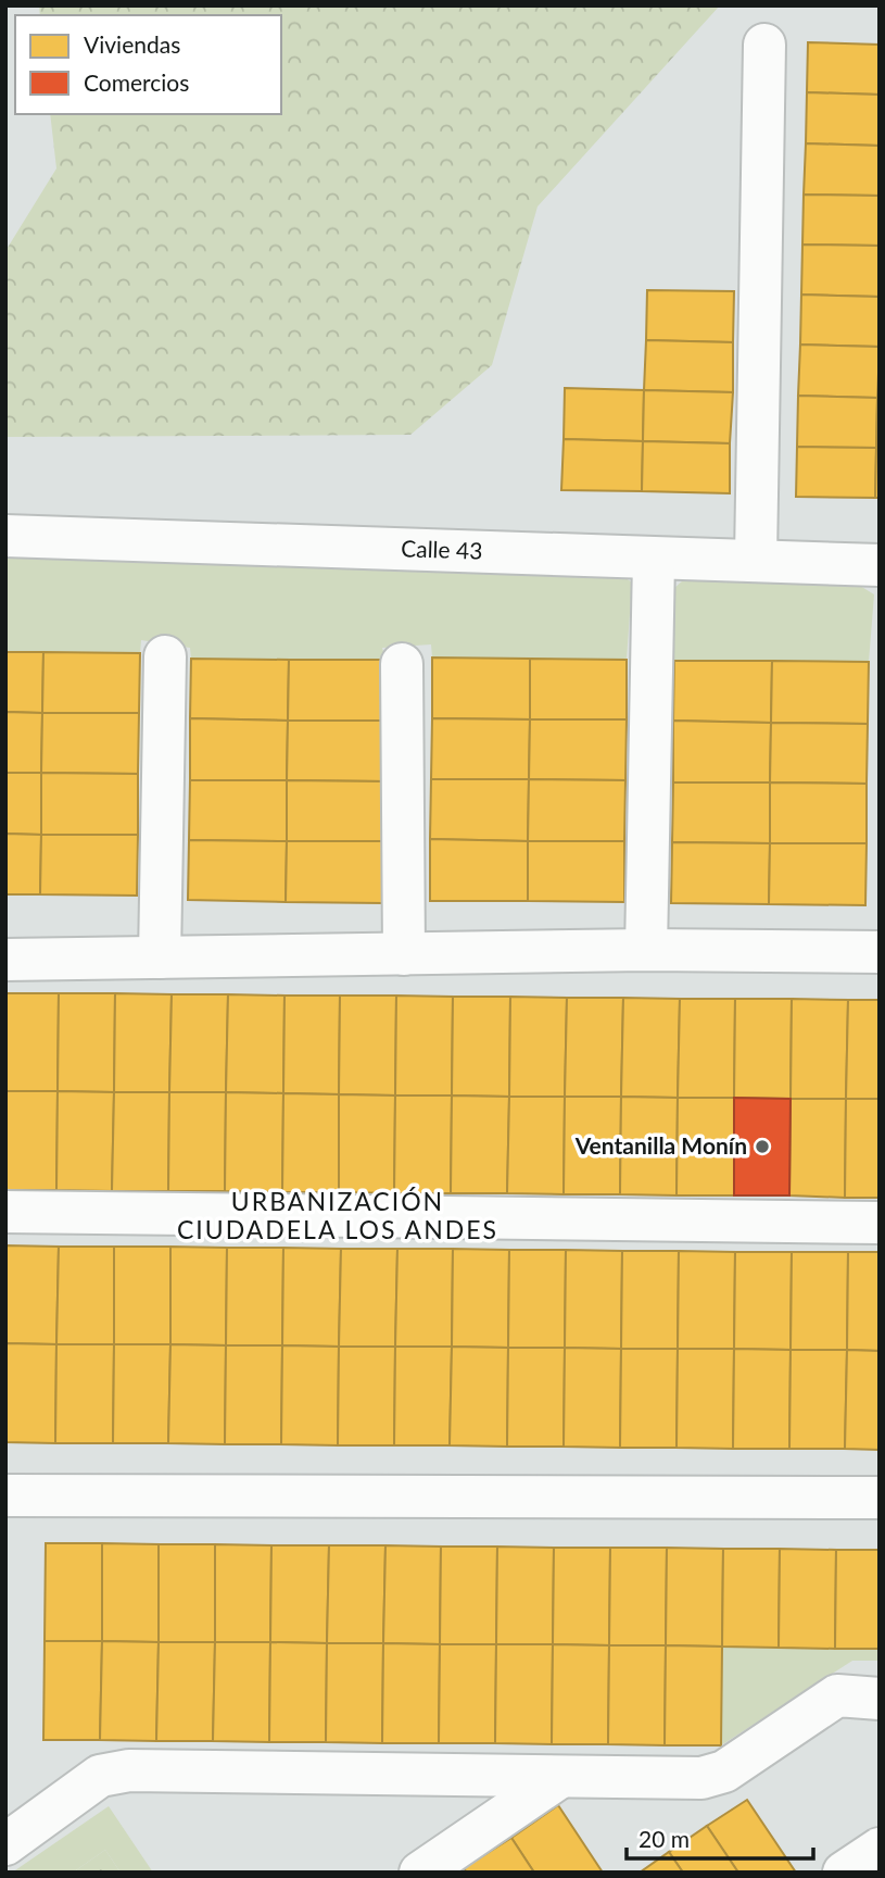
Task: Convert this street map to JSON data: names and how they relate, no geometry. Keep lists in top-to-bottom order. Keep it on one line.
{"streets":{"street":["Calle 43"]},"districts":["URBANIZACIÓN CIUDADELA LOS ANDES"],"places":["Ventanilla Monín"],"legend":["Viviendas","Comercios"],"scale_bar":"20 m"}
